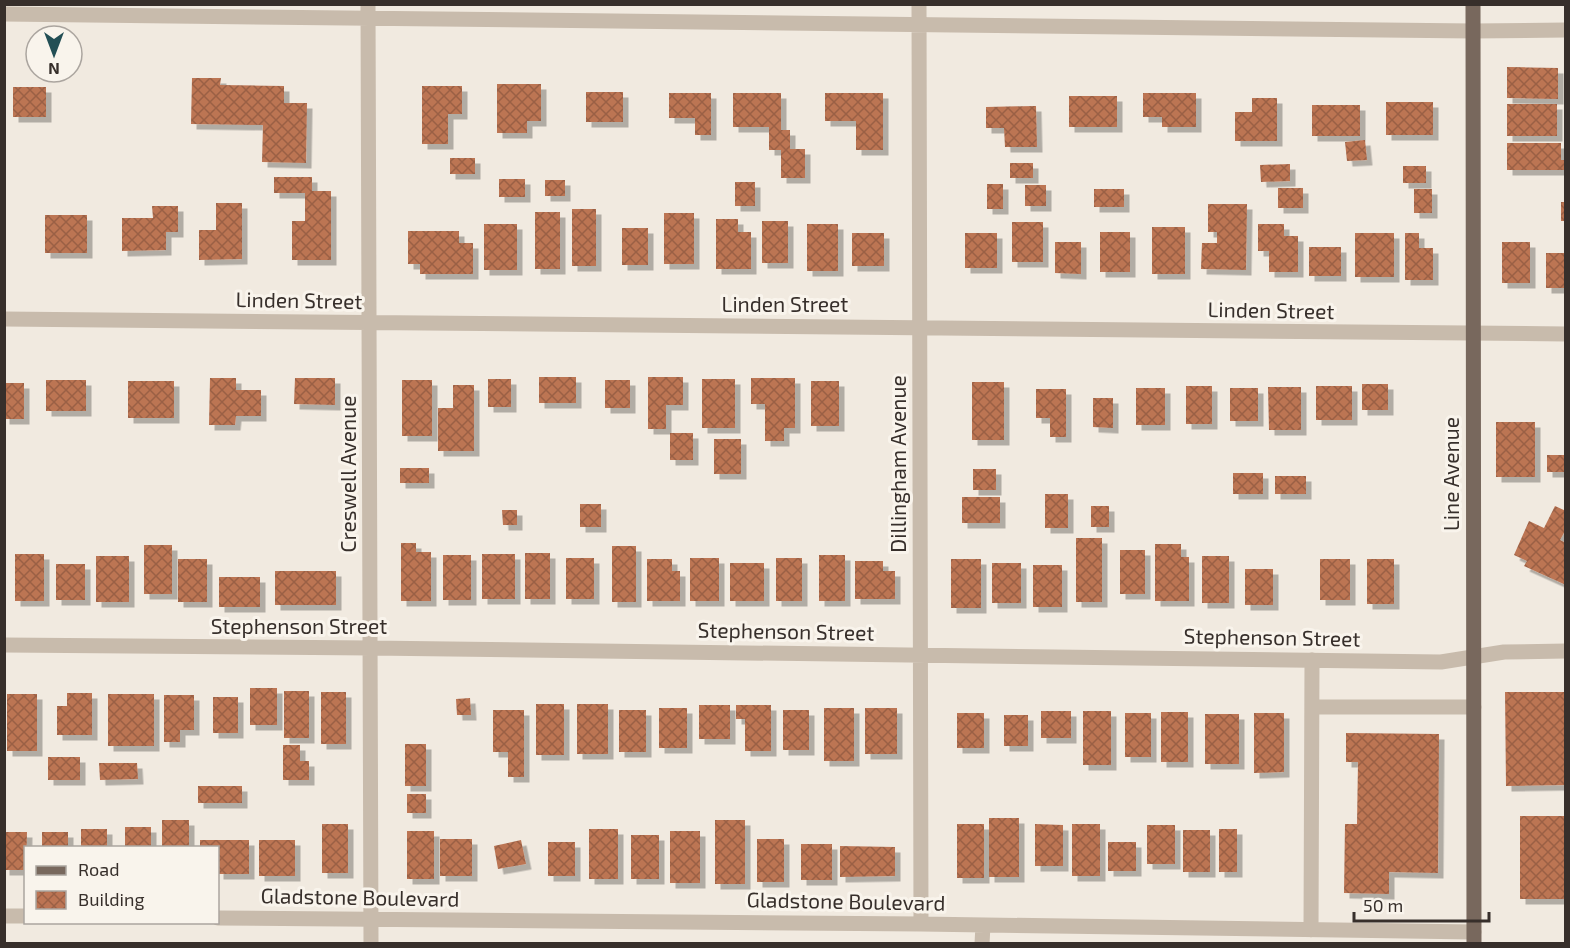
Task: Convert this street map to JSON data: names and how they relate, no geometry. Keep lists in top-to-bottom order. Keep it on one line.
{"streets":{"main road":["Line Avenue"],"street":["Linden Street","Dillingham Avenue","Creswell Avenue","Stephenson Street","Gladstone Boulevard"]},"crossings":[["Linden Street","Dillingham Avenue"],["Linden Street","Creswell Avenue"],["Linden Street","Line Avenue"],["Dillingham Avenue","Stephenson Street"],["Dillingham Avenue","Gladstone Boulevard"],["Creswell Avenue","Stephenson Street"],["Creswell Avenue","Gladstone Boulevard"],["Line Avenue","Stephenson Street"],["Line Avenue","Gladstone Boulevard"]],"legend":["Road","Building"],"scale_bar":"50 m","north":"bottom"}
